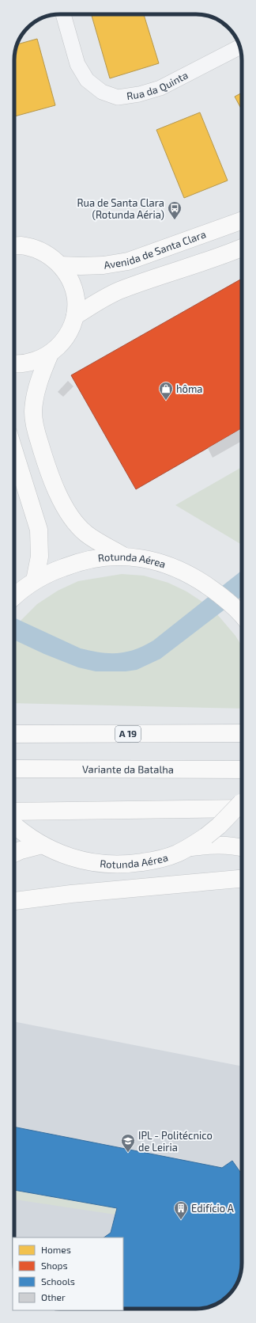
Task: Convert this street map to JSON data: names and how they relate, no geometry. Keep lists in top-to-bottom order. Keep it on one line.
{"streets":{"main road":["Avenida de Santa Clara","Rotunda Aérea","A 19","Variante da Batalha"],"street":["Rua da Quinta"]},"places":{"bus stop":["Rua de Santa Clara (Rotunda Aéria)"],"shop":["hôma"],"school or university":["IPL - Politécnico de Leiria"],"building":["Edifício A"]},"legend":["Homes","Shops","Schools","Other"]}
